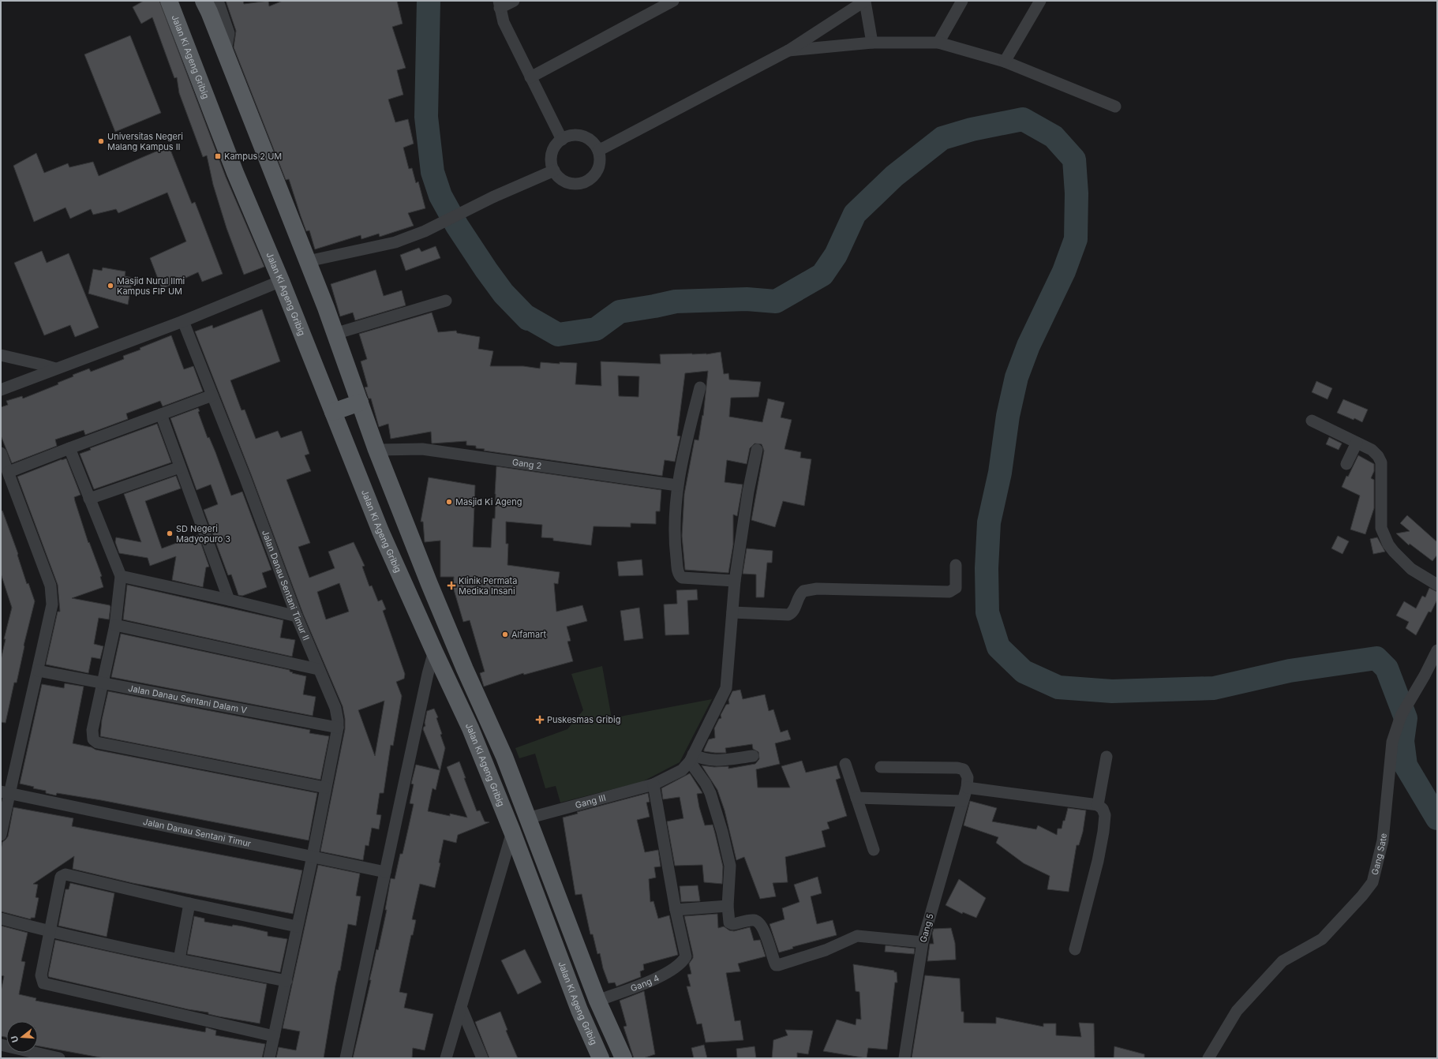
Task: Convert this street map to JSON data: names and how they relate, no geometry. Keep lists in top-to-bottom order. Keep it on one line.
{"streets":{"main road":["Jalan Ki Ageng Gribig"],"street":["Gang 2","Jalan Danau Sentani Timur II","Jalan Danau Sentani Dalam V","Gang III","Jalan Danau Sentani Timur","Gang Sate","Gang 5","Gang 4"]},"crossings":[["Jalan Danau Sentani Timur II","Jalan Danau Sentani Dalam V"],["Jalan Danau Sentani Timur II","Jalan Danau Sentani Timur"]],"places":{"other":["Universitas Negeri Malang Kampus II","Masjid Nurul Ilmi Kampus FIP UM","Masjid Ki Ageng","SD Negeri Madyopuro 3","Alfamart"],"transit":["Kampus 2 UM"],"health":["Klinik Permata Medika Insani","Puskesmas Gribig"]},"north":"left"}
